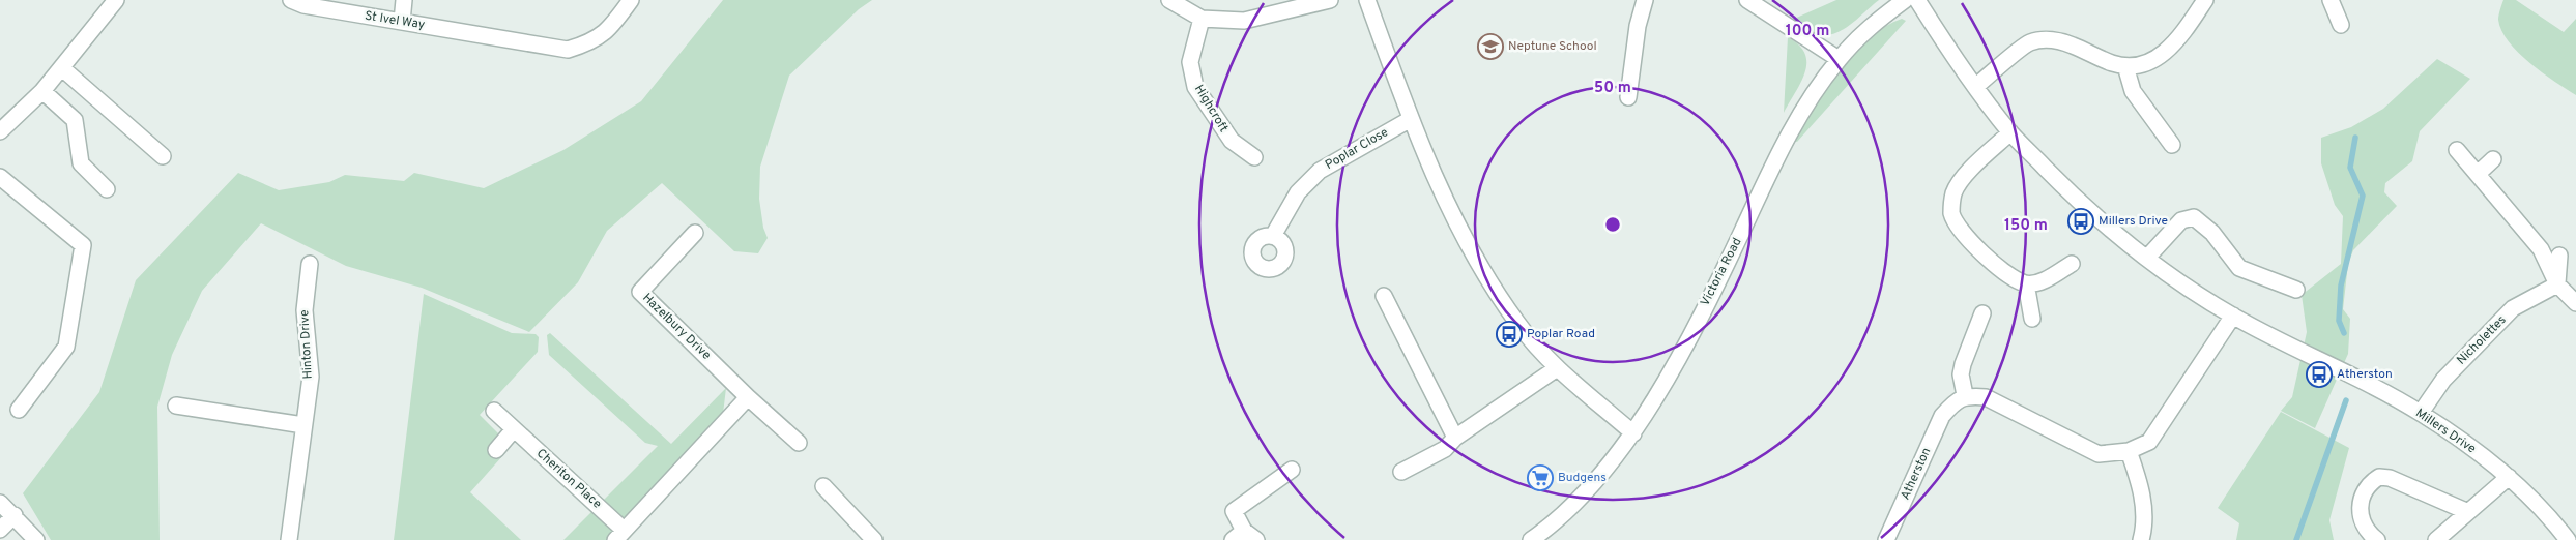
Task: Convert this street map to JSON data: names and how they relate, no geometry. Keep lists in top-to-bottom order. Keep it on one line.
{"streets":{"street":["St Ivel Way","Highcroft","Poplar Close","Victoria Road","Hazelbury Drive","Nicholettes","Hinton Drive","Millers Drive","Atherston","Cheriton Place"]},"crossings":[["Nicholettes","Millers Drive"]],"places":{"school or university":["Neptune School"],"bus stop":["Millers Drive","Poplar Road","Atherston"],"supermarket":["Budgens"]},"rings":["100 m","50 m","150 m"]}
